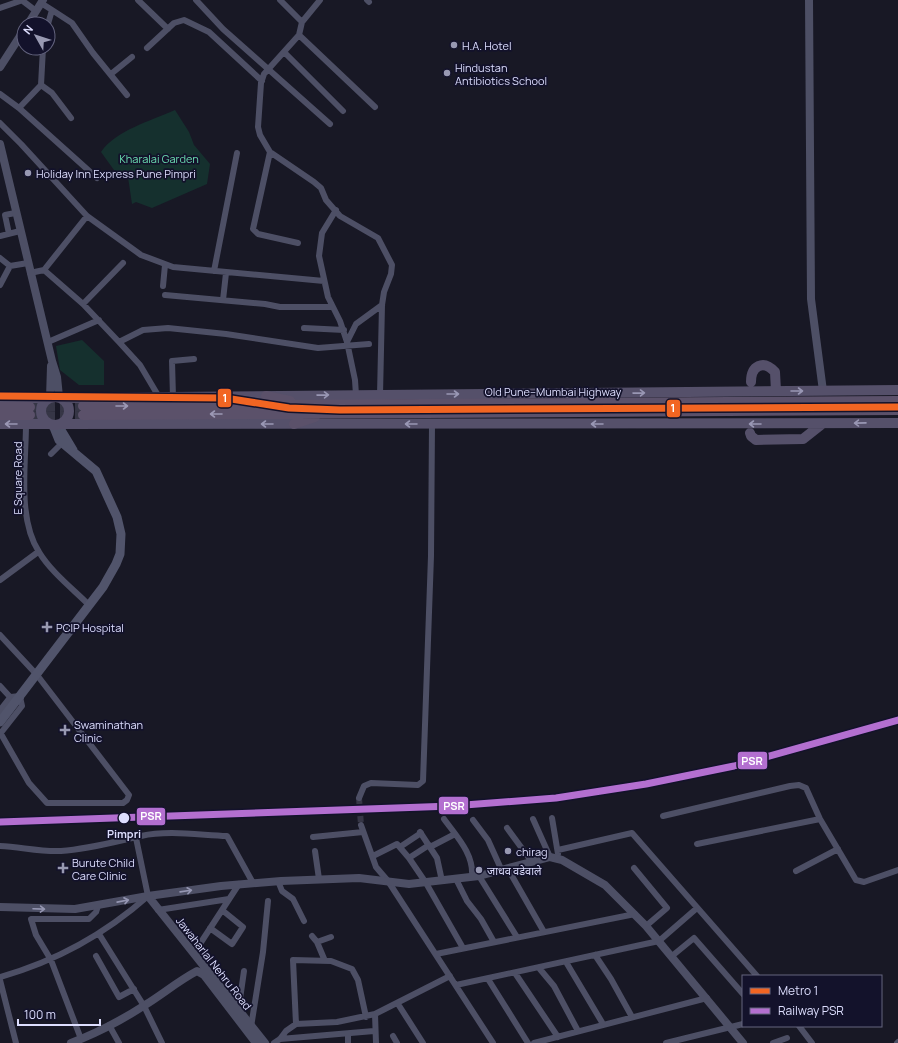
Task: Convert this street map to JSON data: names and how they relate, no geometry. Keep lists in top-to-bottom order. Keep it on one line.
{"streets":{"highway":["Old Pune–Mumbai Highway"],"street":["E Square Road","Jawaharlal Nehru Road"]},"parks":["Kharalai Garden"],"places":{"other":["H.A. Hotel","Hindustan Antibiotics School","Holiday Inn Express Pune Pimpri","Pimpri","chirag","जाधव वडेवाले"],"health":["PCIP Hospital","Swaminathan Clinic","Burute Child Care Clinic"]},"lines":["metro line 1","rail line PSR"],"legend":["Metro 1","Railway PSR"],"scale_bar":"100 m","north":"top left"}
